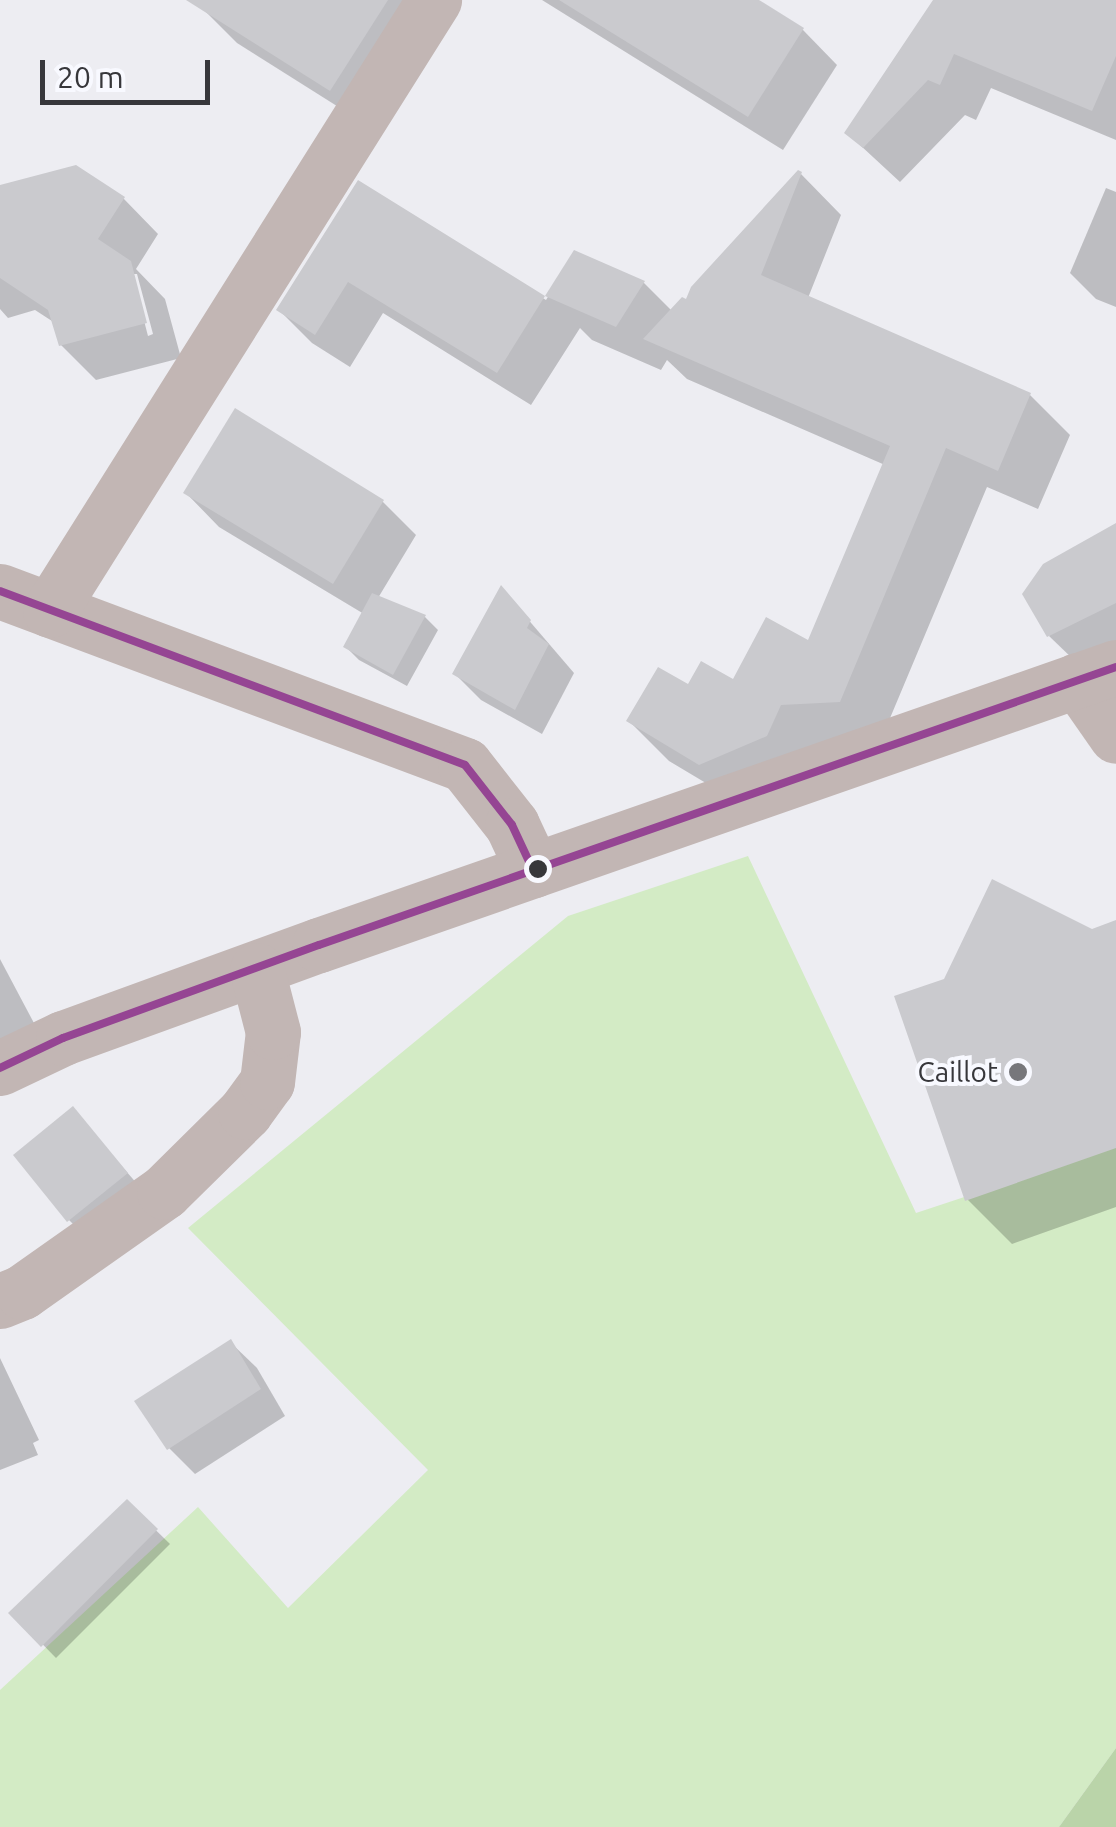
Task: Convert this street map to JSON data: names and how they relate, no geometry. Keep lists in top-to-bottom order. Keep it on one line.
{"places":["Caillot"],"scale_bar":"20 m"}
